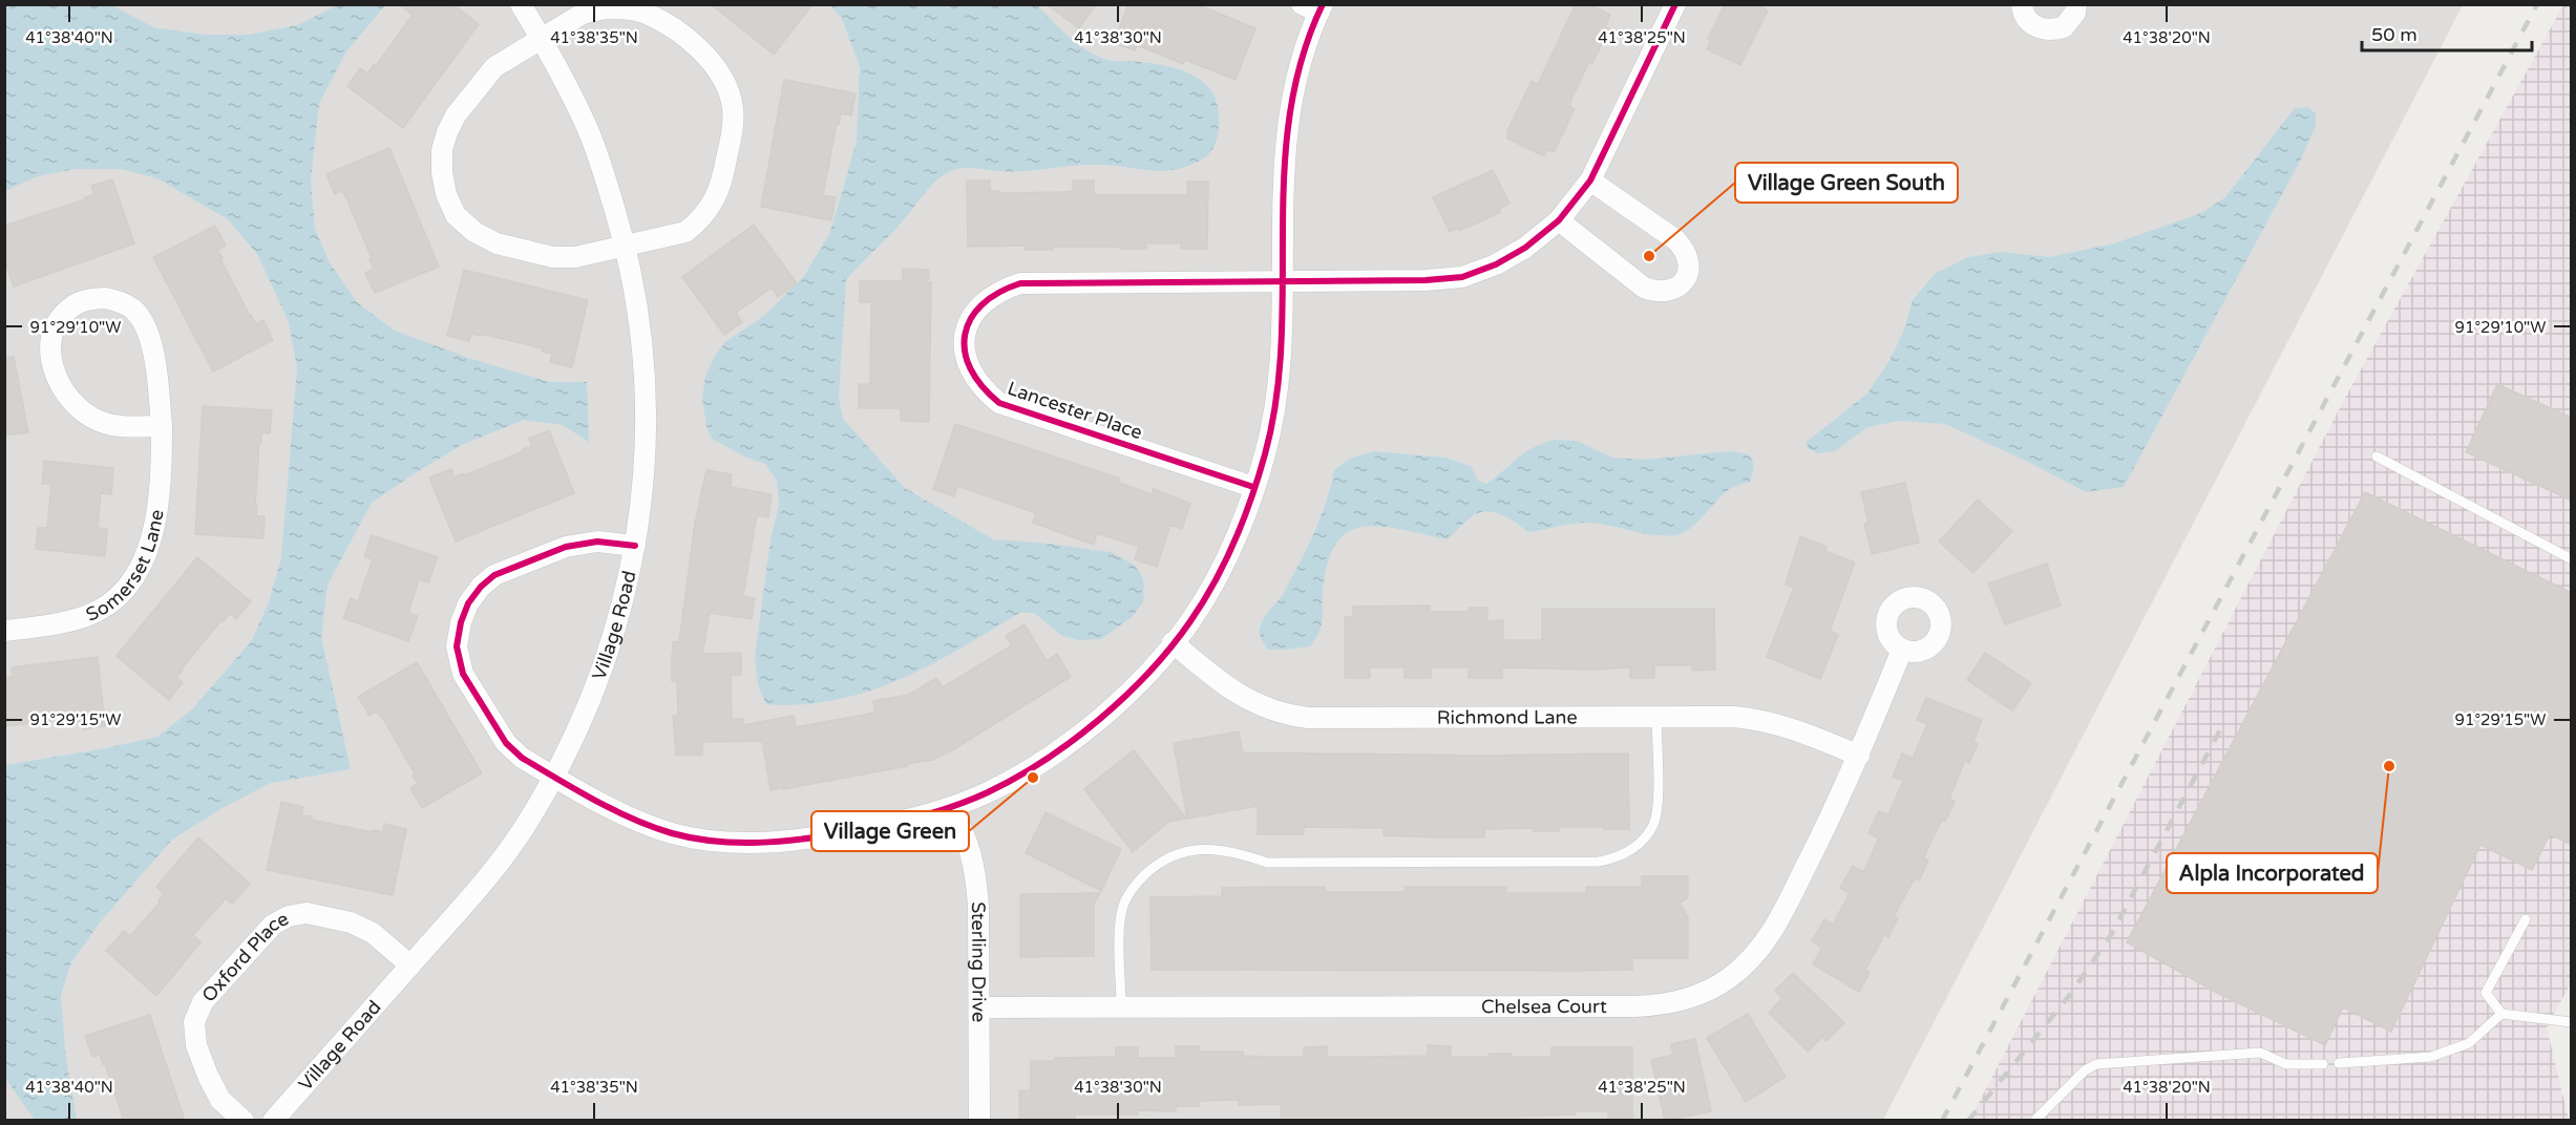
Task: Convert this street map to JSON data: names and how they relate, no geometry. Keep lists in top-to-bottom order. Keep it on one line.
{"streets":{"street":["Lancester Place","Somerset Lane","Village Road","Richmond Lane","Oxford Place","Sterling Drive","Chelsea Court"]},"crossings":[["Village Road","Oxford Place"],["Richmond Lane","Chelsea Court"],["Sterling Drive","Chelsea Court"]],"places":["Village Green South","Alpla Incorporated","Village Green"],"scale_bar":"50 m","coordinates":["41°38'40\"N","41°38'35\"N","41°38'30\"N","41°38'25\"N","41°38'20\"N","91°29'10\"W","91°29'15\"W"]}
